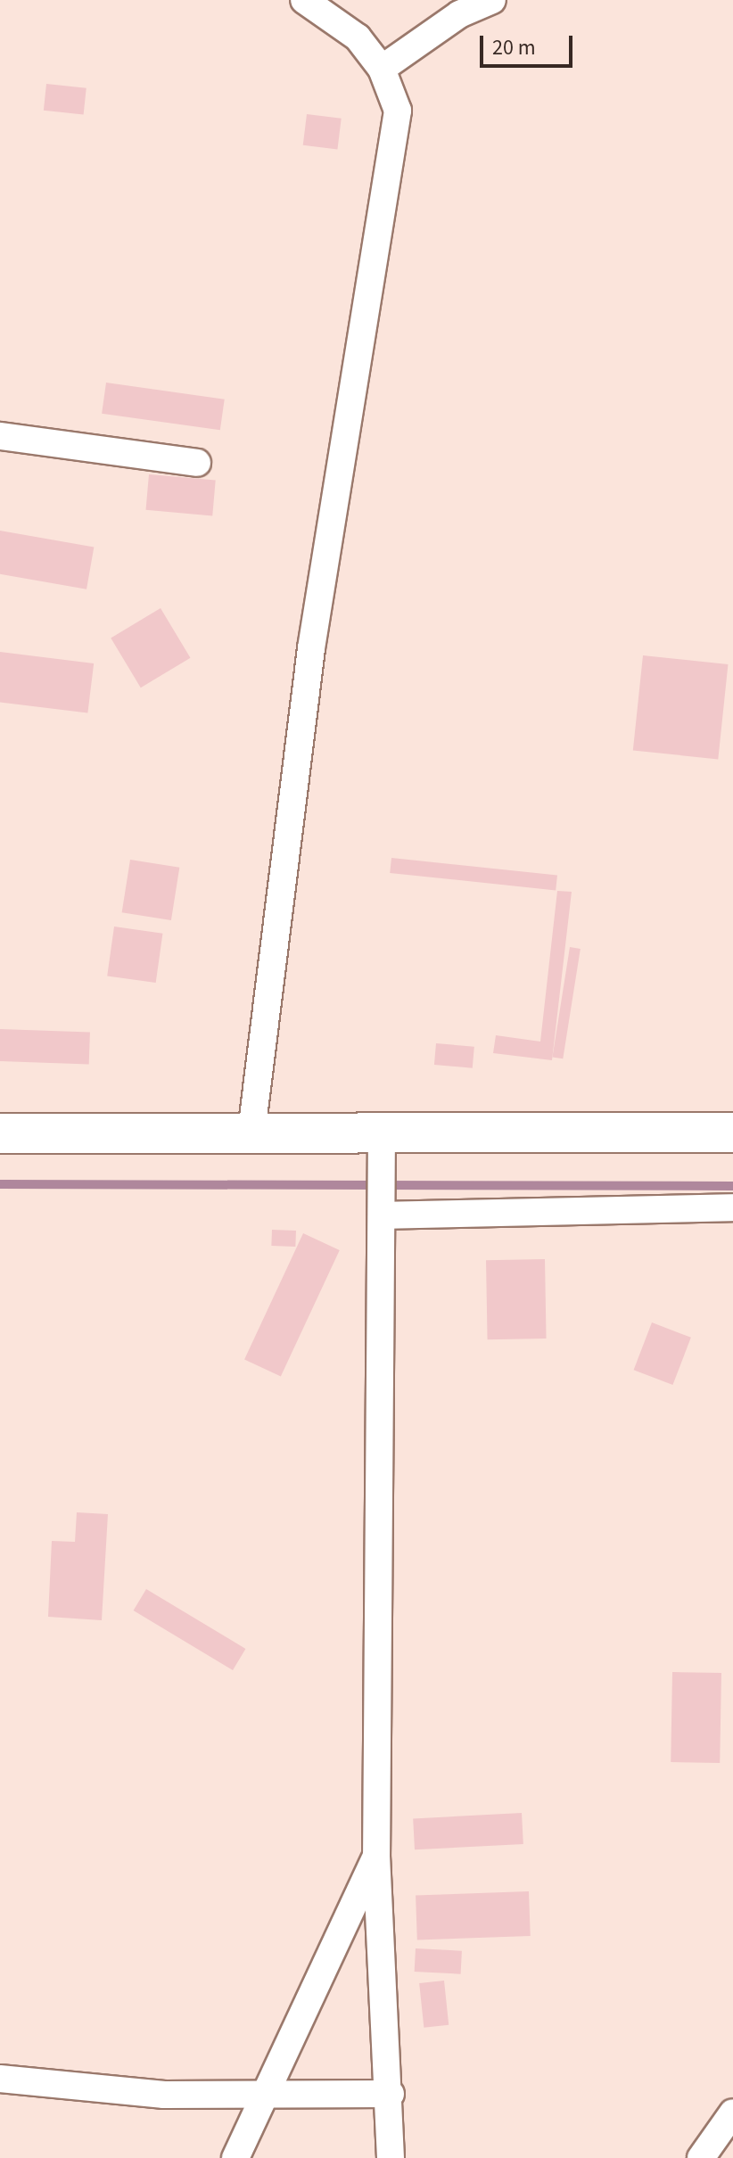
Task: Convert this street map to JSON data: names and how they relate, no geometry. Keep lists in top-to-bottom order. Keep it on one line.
{"scale_bar":"20 m"}
